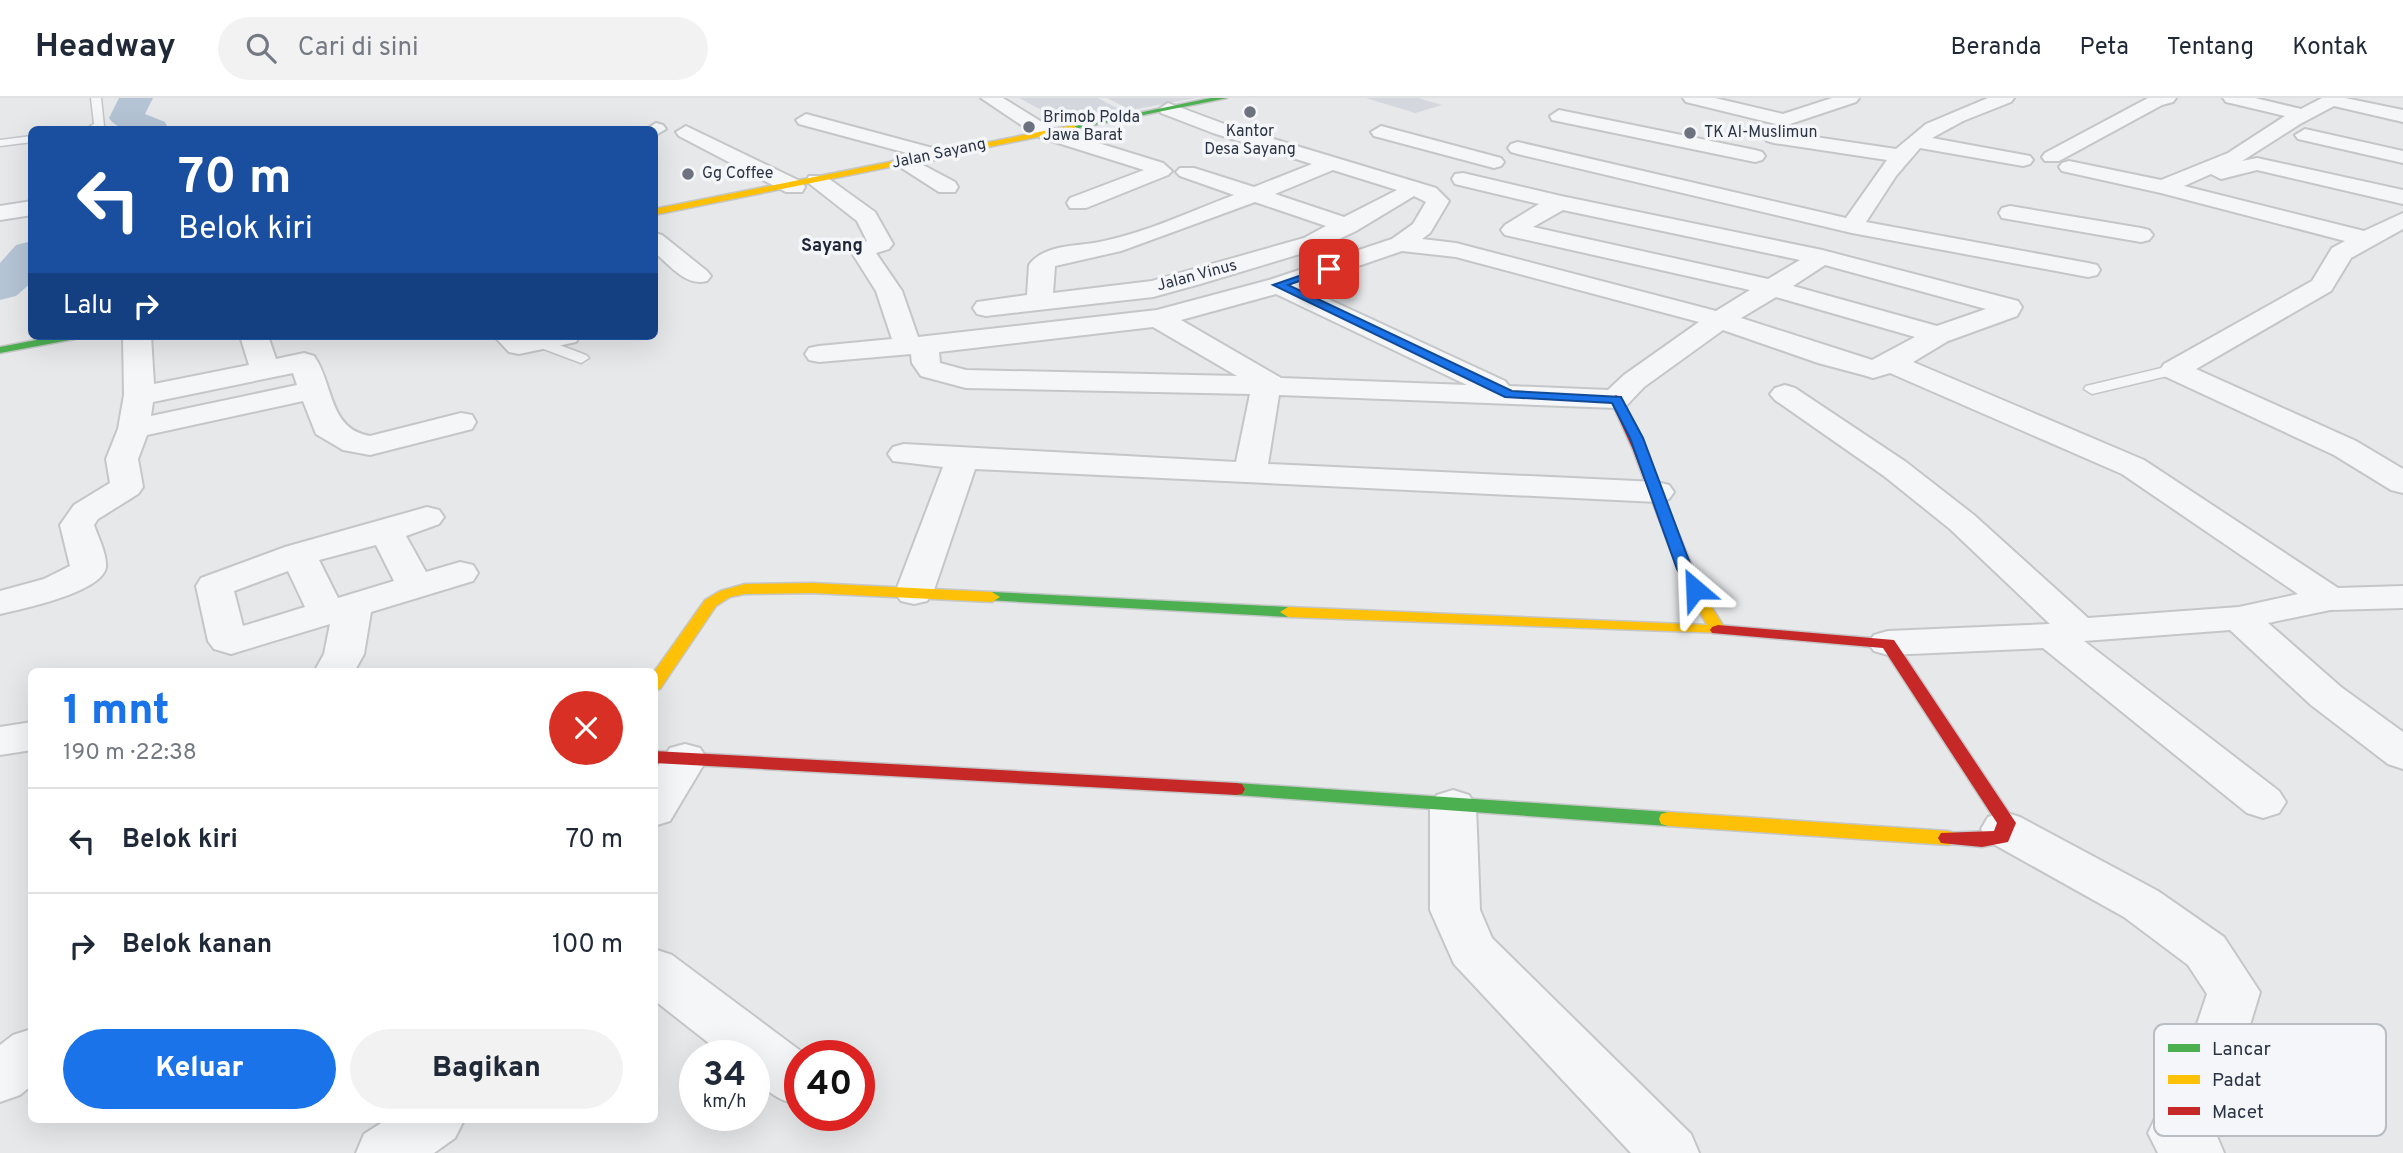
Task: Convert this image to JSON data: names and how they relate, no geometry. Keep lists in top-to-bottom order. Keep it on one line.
{"streets":{"street":["Jalan Sayang","Jalan Vinus"]},"districts":["Sayang"],"places":["Kantor Desa Sayang","Brimob Polda Jawa Barat","TK Al-Muslimun","Gg Coffee"],"legend":["Lancar","Padat","Macet"],"page":{"header":"Headway","search":"Cari di sini","nav":["Beranda","Peta","Tentang","Kontak"],"turn":["70 m","Belok kiri"],"then":"Lalu","heading":["1 mnt","190 m · 22:38"],"list":[{"name":"Belok kiri","value":"70 m"},{"name":"Belok kanan","value":"100 m"}],"buttons":["Keluar","Bagikan"],"speed":"34 km/h","limit":"40"}}
